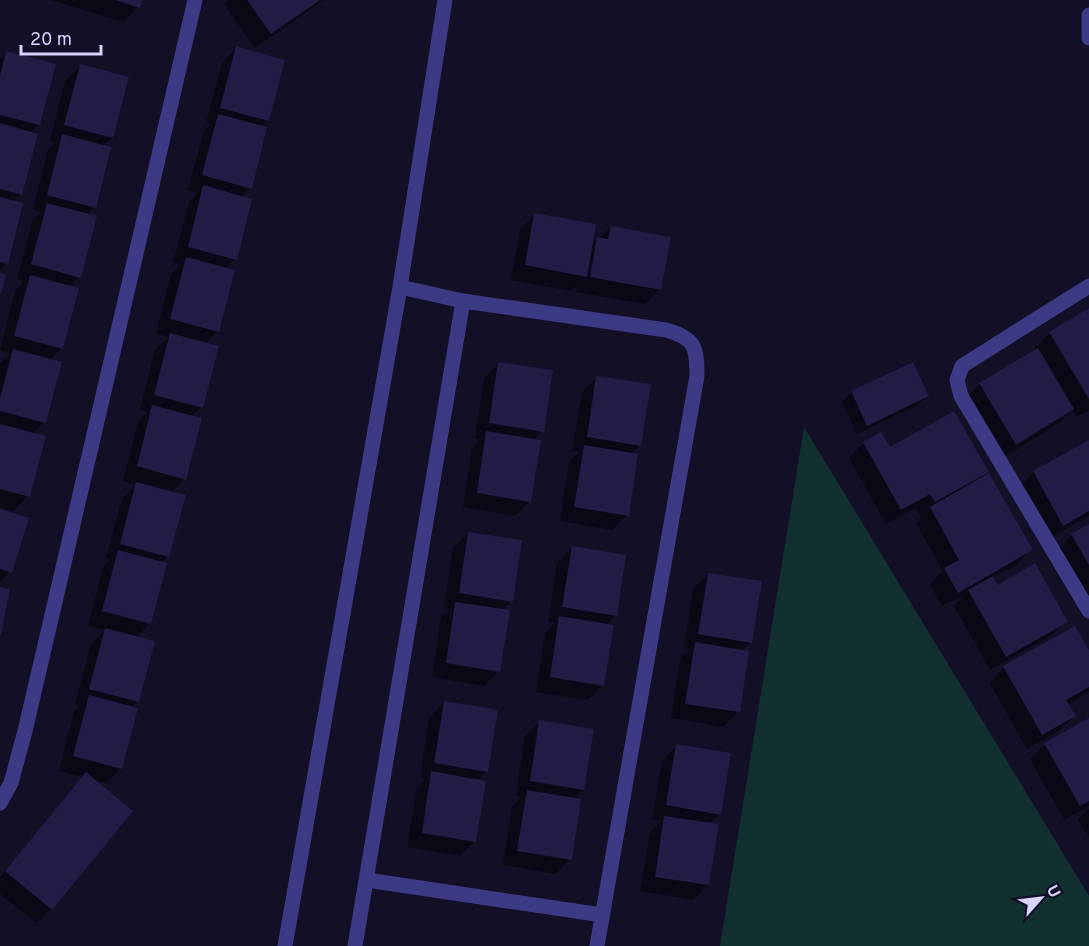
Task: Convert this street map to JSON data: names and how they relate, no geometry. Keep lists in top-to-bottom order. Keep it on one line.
{"scale_bar":"20 m","north":"top right"}
